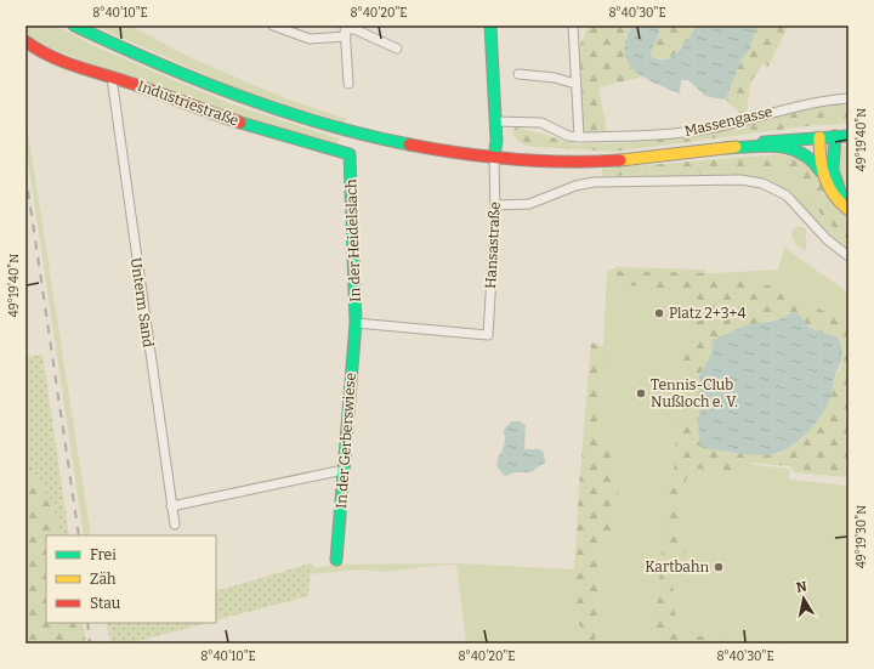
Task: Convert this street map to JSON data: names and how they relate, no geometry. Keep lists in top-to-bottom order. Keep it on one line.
{"streets":{"main road":["Industriestraße","In der Heidelslach","In der Gerberswiese"],"street":["Massengasse","Hansastraße","Unterm Sand"]},"crossings":[["Industriestraße","In der Heidelslach"],["Industriestraße","Unterm Sand"],["In der Heidelslach","Hansastraße"],["In der Heidelslach","In der Gerberswiese"],["Hansastraße","In der Gerberswiese"]],"places":["Platz 2+3+4","Tennis-Club Nußloch e. V.","Kartbahn"],"legend":["Frei","Zäh","Stau"],"north":"top","coordinates":["8°40'10\"E","8°40'20\"E","8°40'30\"E","49°19'40\"N","49°19'30\"N"]}
